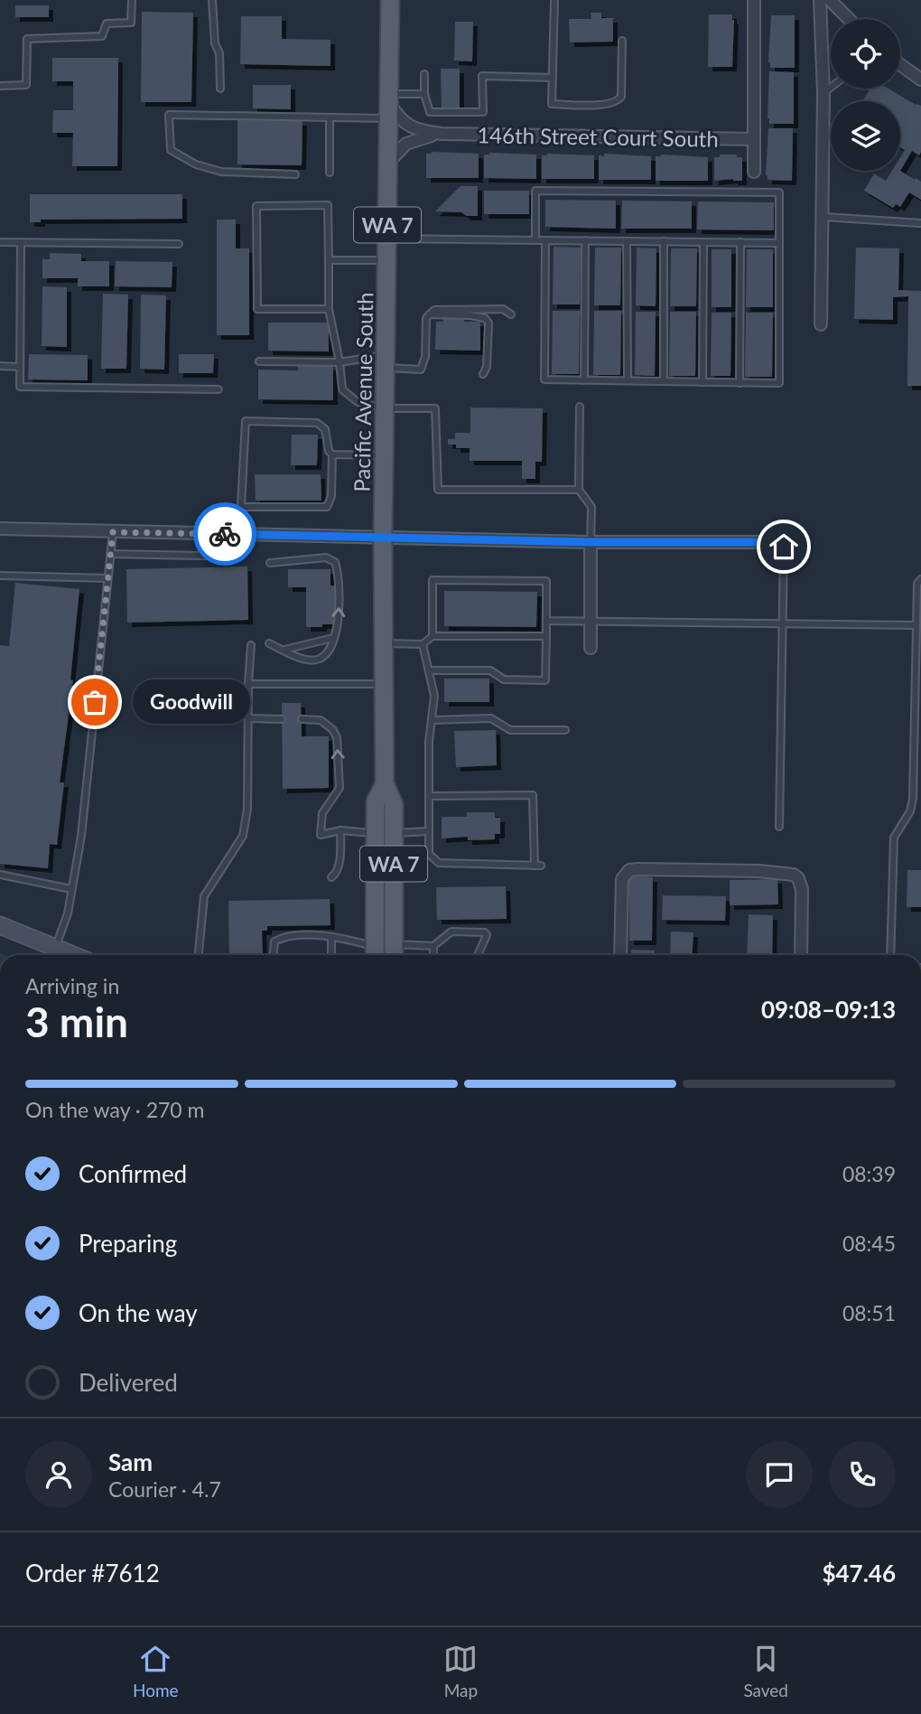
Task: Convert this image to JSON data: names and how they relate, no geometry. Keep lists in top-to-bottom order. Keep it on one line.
{"streets":{"main road":["WA 7","Pacific Avenue South"],"street":["146th Street Court South"]},"crossings":[["146th Street Court South","Pacific Avenue South"]],"places":["Goodwill"],"page":{"bubble":"Goodwill","heading":["3 min","Arriving in","09:08–09:13"],"panel":["Sam","Courier · 4.7","Order #7612","$47.46"],"bar":"On the way · 270 m","list":[["Confirmed","08:39"],["Preparing","08:45"],["On the way","08:51"],"Delivered"],"tabs":["Home","Map","Saved"]}}
